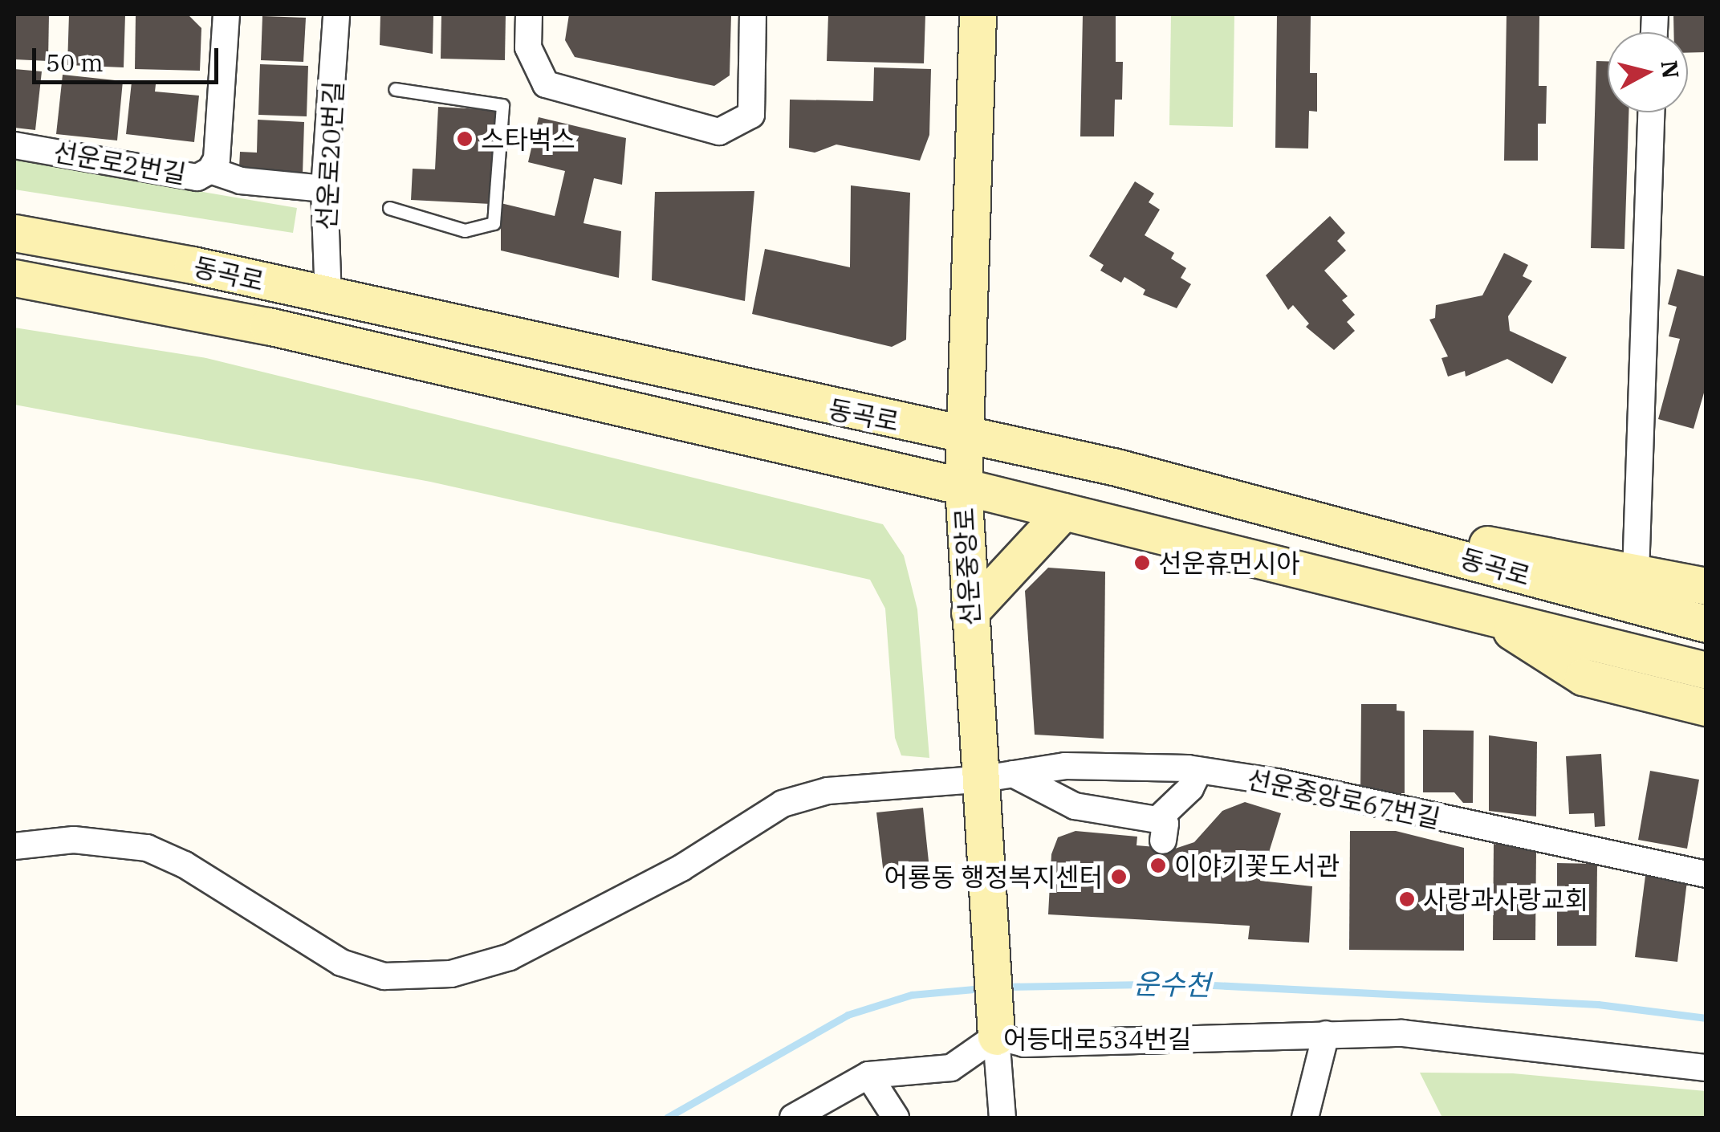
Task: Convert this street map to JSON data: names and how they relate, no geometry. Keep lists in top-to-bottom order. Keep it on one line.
{"streets":{"main road":["동곡로","선운중앙로"],"street":["선운로20번길","선운로2번길","선운중앙로67번길","어등대로534번길"]},"crossings":[["선운로20번길","동곡로"],["동곡로","선운중앙로"],["선운중앙로","선운중앙로67번길"],["선운중앙로","어등대로534번길"]],"water":["운수천"],"places":["스타벅스","선운휴먼시아","이야기꽃도서관","어룡동 행정복지센터","사랑과사랑교회"],"scale_bar":"50 m","north":"right"}
